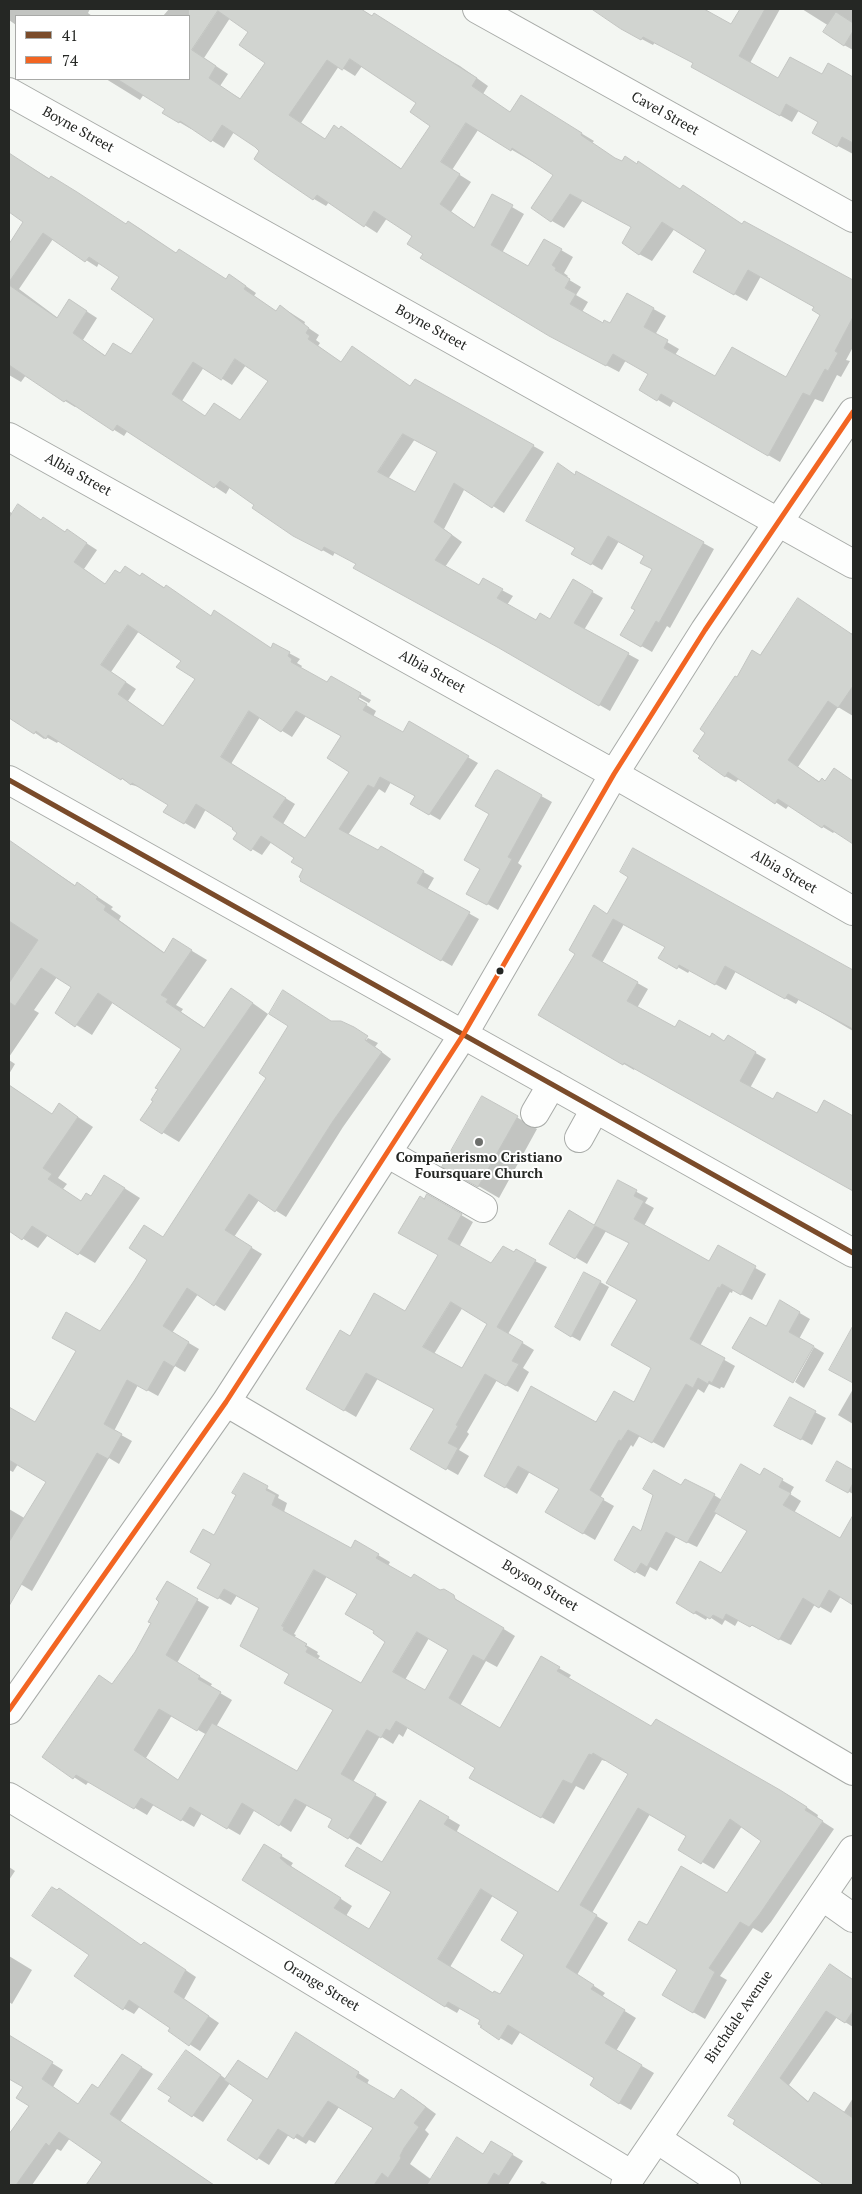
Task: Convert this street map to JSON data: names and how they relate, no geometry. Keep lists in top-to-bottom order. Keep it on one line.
{"streets":{"street":["Cavel Street","Boyne Street","Albia Street","Boyson Street","Orange Street","Birchdale Avenue"]},"crossings":[["Orange Street","Birchdale Avenue"]],"places":["Compañerismo Cristiano Foursquare Church"],"lines":["transit line 74","transit line 41"],"legend":["41","74"]}
